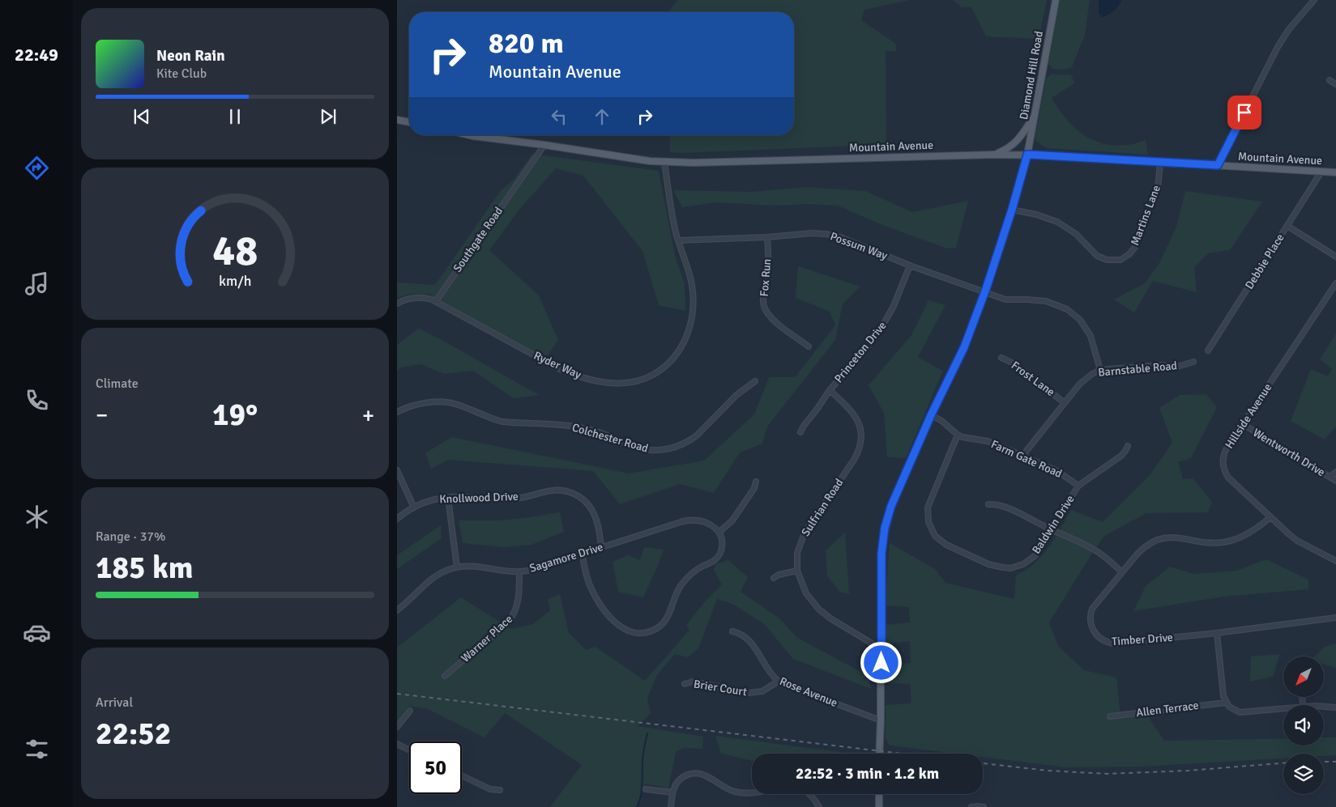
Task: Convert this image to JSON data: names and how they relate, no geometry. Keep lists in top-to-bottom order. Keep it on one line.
{"streets":{"main road":["Diamond Hill Road","Mountain Avenue"],"street":["Martins Lane","Southgate Road","Possum Way","Debbie Place","Fox Run","Princeton Drive","Ryder Way","Barnstable Road","Frost Lane","Hillside Avenue","Colchester Road","Wentworth Drive","Farm Gate Road","Knollwood Drive","Sulfrian Road","Baldwin Drive","Sagamore Drive","Warner Place","Timber Drive","Brier Court","Rose Avenue","Allen Terrace"]},"crossings":[["Diamond Hill Road","Mountain Avenue"],["Diamond Hill Road","Martins Lane"],["Diamond Hill Road","Possum Way"],["Diamond Hill Road","Farm Gate Road"],["Diamond Hill Road","Sulfrian Road"],["Diamond Hill Road","Rose Avenue"],["Mountain Avenue","Martins Lane"],["Mountain Avenue","Southgate Road"],["Mountain Avenue","Debbie Place"],["Mountain Avenue","Ryder Way"],["Southgate Road","Ryder Way"],["Possum Way","Fox Run"],["Possum Way","Princeton Drive"],["Possum Way","Ryder Way"],["Possum Way","Barnstable Road"],["Princeton Drive","Sulfrian Road"],["Barnstable Road","Frost Lane"],["Barnstable Road","Farm Gate Road"],["Barnstable Road","Baldwin Drive"],["Hillside Avenue","Wentworth Drive"],["Hillside Avenue","Timber Drive"],["Farm Gate Road","Baldwin Drive"],["Knollwood Drive","Sagamore Drive"],["Sagamore Drive","Warner Place"],["Brier Court","Rose Avenue"]],"north":"bottom left","page":{"tabs":"22:49","turn":["820 m","Mountain Avenue"],"song":["Neon Rain","Kite Club"],"tile":["Climate",["Range · 37%","185 km"],["Arrival","22:52"]],"heat":["−","19°","+"],"limit":"50","trip":"22:52 · 3 min · 1.2 km","gauge":["48","km/h"]}}
